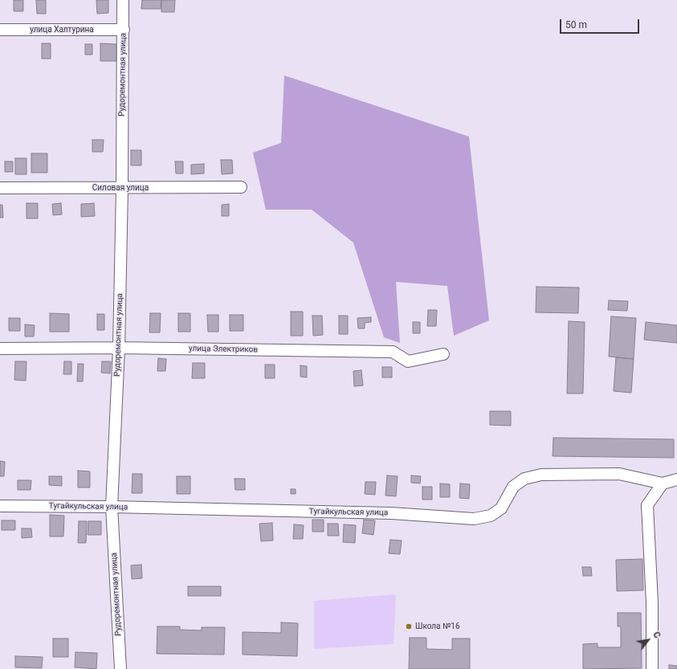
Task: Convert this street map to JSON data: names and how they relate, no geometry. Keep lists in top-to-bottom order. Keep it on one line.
{"streets":{"street":["улица Халтурина","Рудоремонтная улица","Силовая улица","улица Электриков","Тугайкульская улица"]},"crossings":[["улица Халтурина","Рудоремонтная улица"],["Рудоремонтная улица","Силовая улица"],["Рудоремонтная улица","улица Электриков"],["Рудоремонтная улица","Тугайкульская улица"]],"places":["Школа №16"],"scale_bar":"50 m","north":"top right"}
